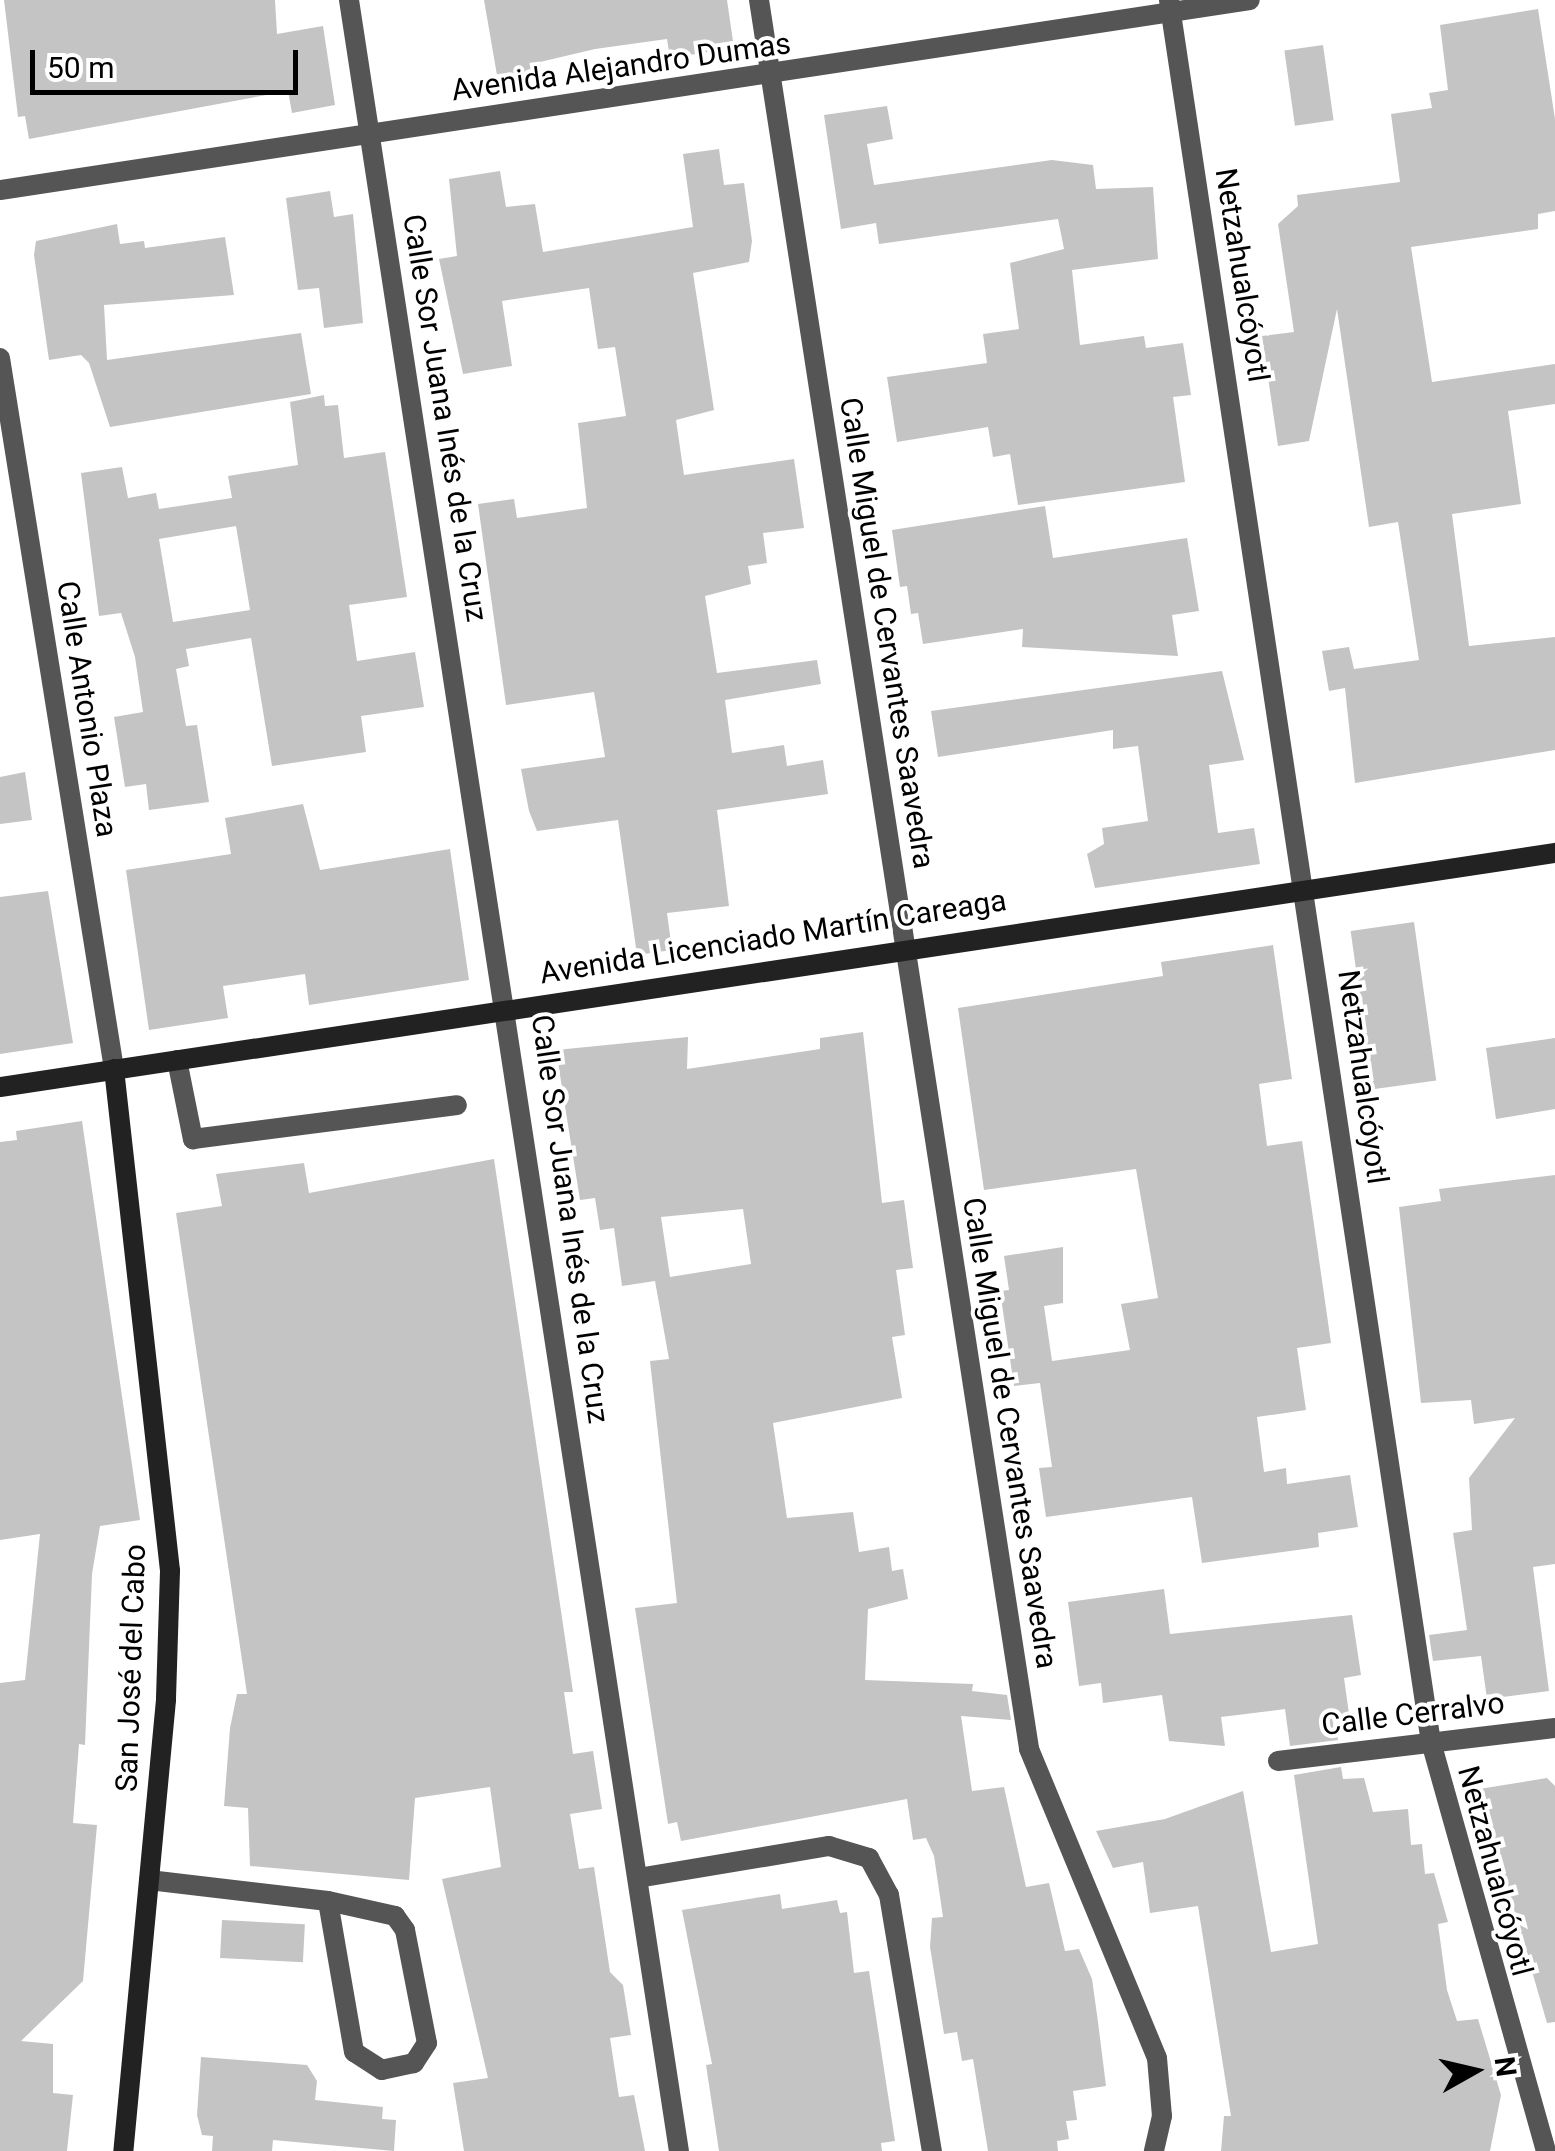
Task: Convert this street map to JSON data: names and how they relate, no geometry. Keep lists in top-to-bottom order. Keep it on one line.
{"streets":{"street":["Avenida Alejandro Dumas","Netzahualcóyotl","Calle Sor Juana Inés de la Cruz","Calle Miguel de Cervantes Saavedra","Calle Antonio Plaza","Avenida Licenciado Martín Careaga","San José del Cabo","Calle Cerralvo"]},"crossings":[["Avenida Alejandro Dumas","Netzahualcóyotl"],["Avenida Alejandro Dumas","Calle Sor Juana Inés de la Cruz"],["Avenida Alejandro Dumas","Calle Miguel de Cervantes Saavedra"],["Netzahualcóyotl","Avenida Licenciado Martín Careaga"],["Netzahualcóyotl","Calle Cerralvo"],["Calle Sor Juana Inés de la Cruz","Avenida Licenciado Martín Careaga"],["Calle Miguel de Cervantes Saavedra","Avenida Licenciado Martín Careaga"],["Calle Antonio Plaza","Avenida Licenciado Martín Careaga"],["Calle Antonio Plaza","San José del Cabo"],["Avenida Licenciado Martín Careaga","San José del Cabo"]],"scale_bar":"50 m","north":"right"}
